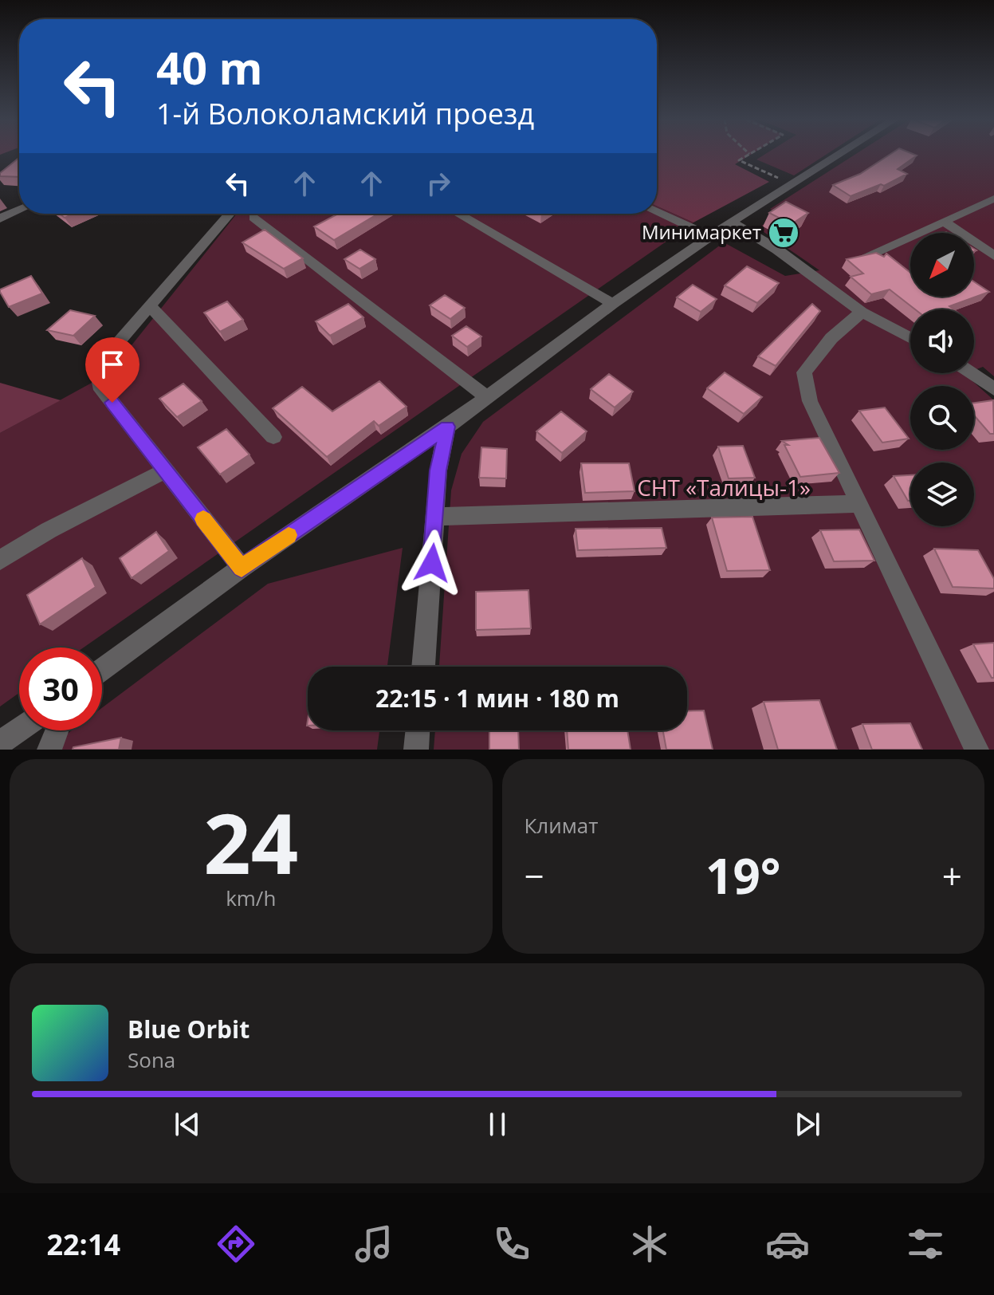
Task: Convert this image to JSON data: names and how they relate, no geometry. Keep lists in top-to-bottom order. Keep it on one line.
{"parks":["СНТ «Талицы-1»"],"places":{"supermarket":["Минимаркет"]},"north":"bottom left","page":{"turn":["40 m","1-й Волоколамский проезд"],"limit":"30","trip":"22:15 · 1 мин · 180 m","tile":[["24","km/h"],"Климат"],"heat":["−","19°","+"],"song":["Blue Orbit","Sona"],"tabs":"22:14"}}
